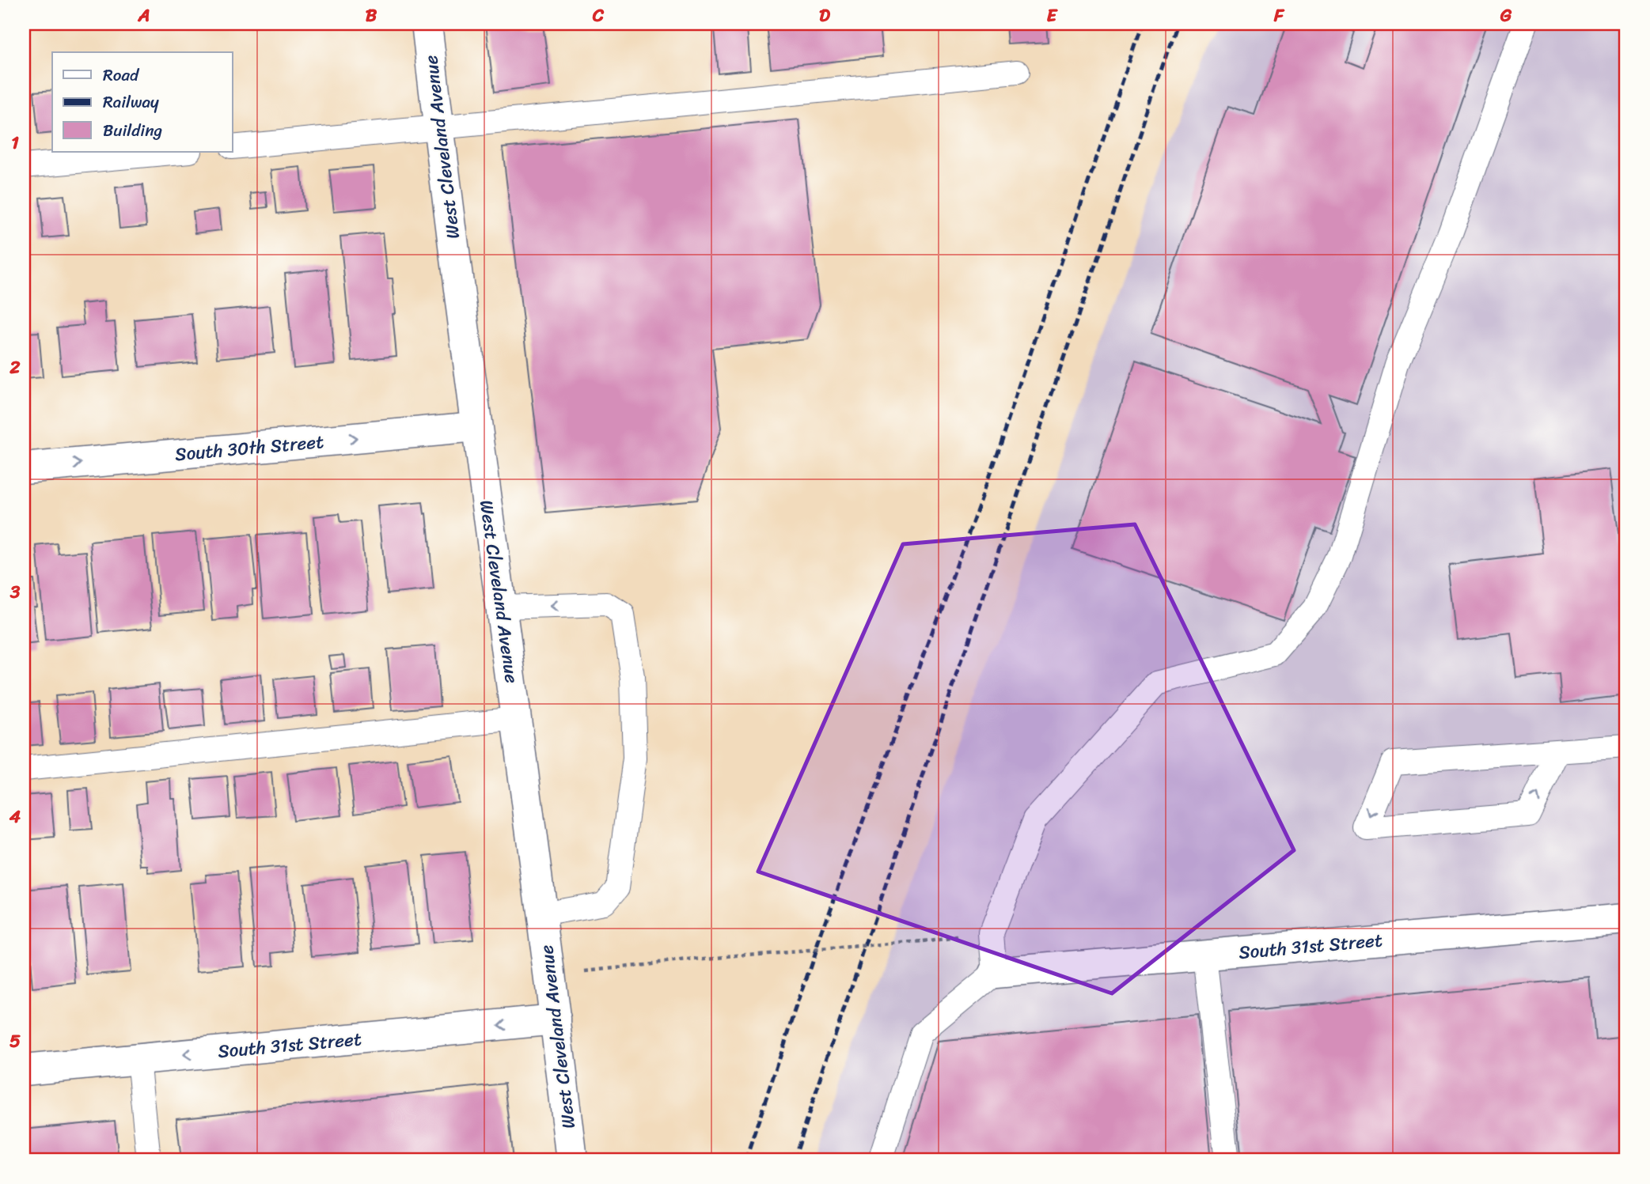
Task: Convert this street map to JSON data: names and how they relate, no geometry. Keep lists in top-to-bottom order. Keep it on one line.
{"streets":{"street":["West Cleveland Avenue","South 30th Street","South 31st Street"]},"crossings":[["West Cleveland Avenue","South 30th Street"],["West Cleveland Avenue","South 31st Street"]],"one_way":["South 30th Street","South 31st Street"],"legend":["Road","Railway","Building"],"grid":{"columns":["A","B","C","D","E","F","G"],"rows":["1","2","3","4","5"]}}
